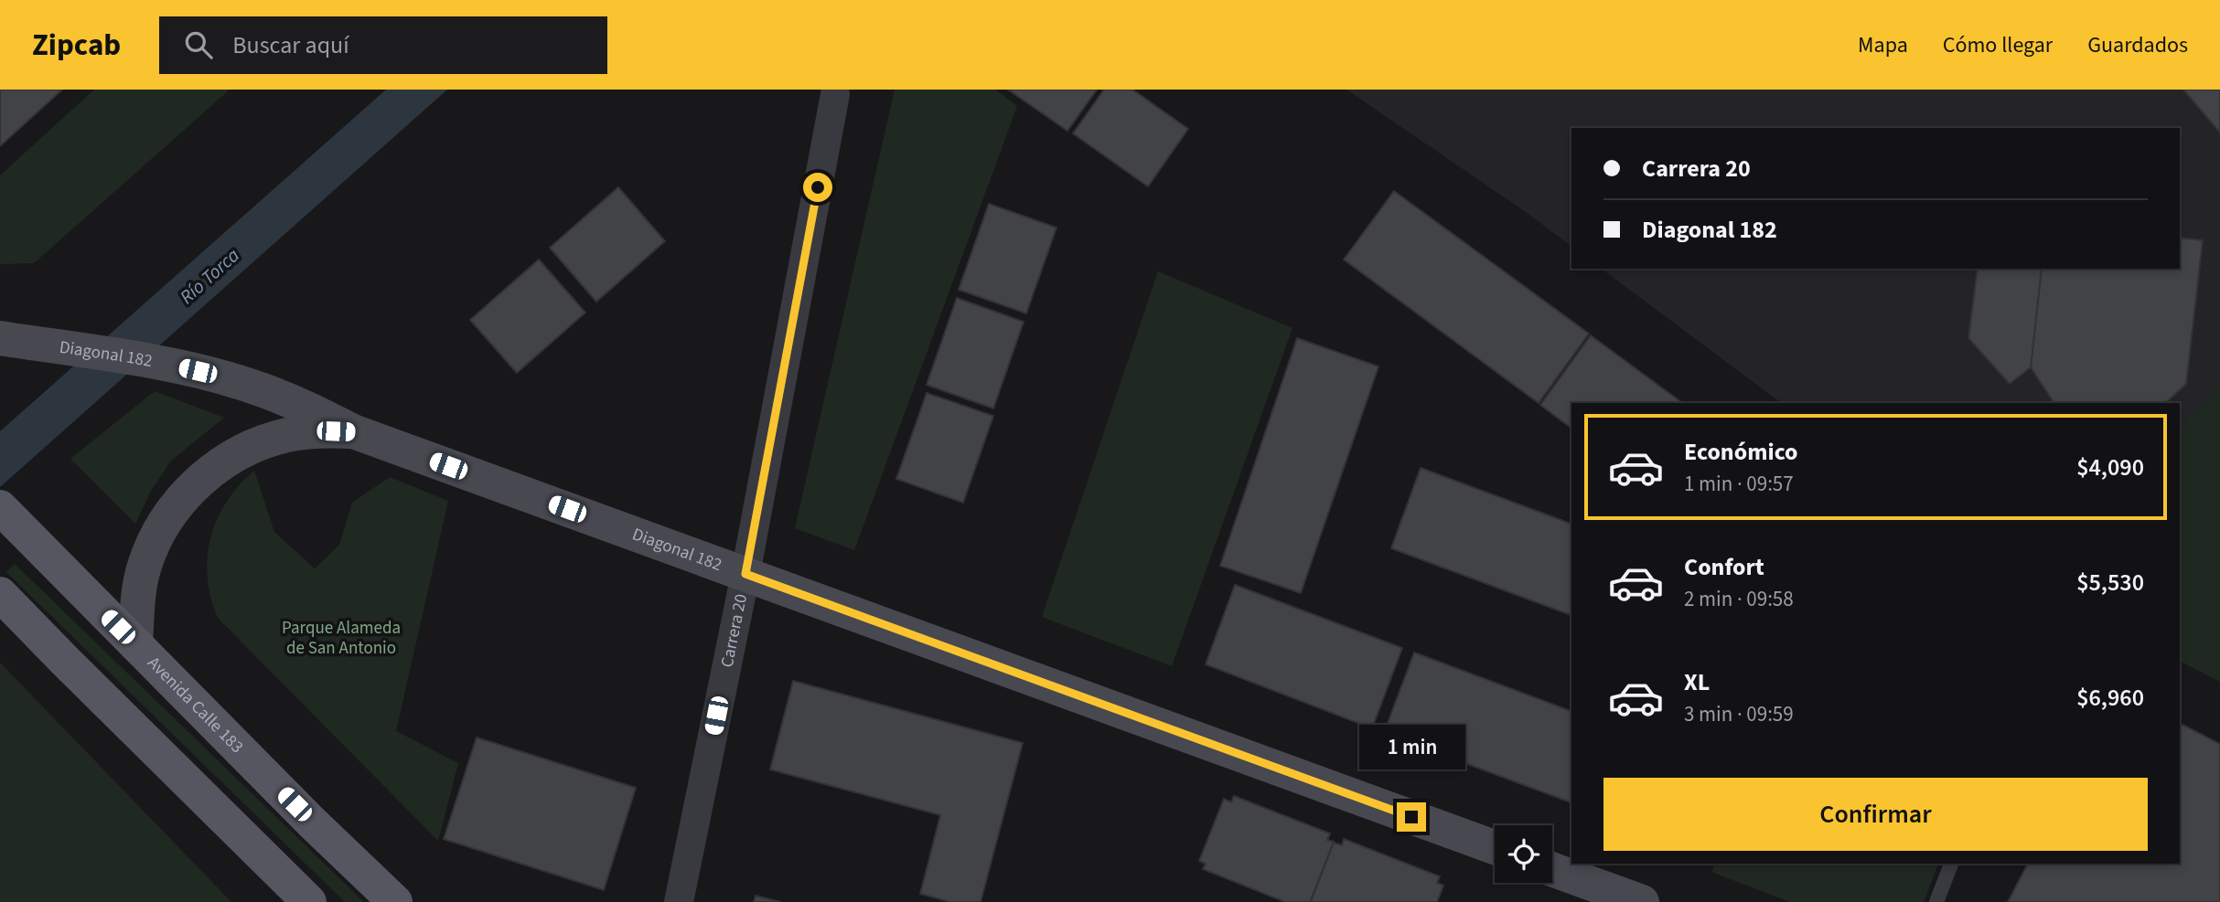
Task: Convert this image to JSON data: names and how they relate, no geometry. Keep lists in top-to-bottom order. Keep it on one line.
{"streets":{"main road":["Avenida Calle 183"],"street":["Diagonal 182","Carrera 20"]},"crossings":[["Diagonal 182","Carrera 20"],["Diagonal 182","Avenida Calle 183"]],"water":["Río Torca"],"parks":["Parque Alameda de San Antonio"],"page":{"header":"Zipcab","search":"Buscar aquí","nav":["Mapa","Cómo llegar","Guardados"],"banner":["Carrera 20","Diagonal 182"],"list":[{"name":"Económico","note":"1 min · 09:57","value":"$4,090"},{"name":"Confort","note":"2 min · 09:58","value":"$5,530"},{"name":"XL","note":"3 min · 09:59","value":"$6,960"}],"bubble":"1 min","buttons":"Confirmar"}}
